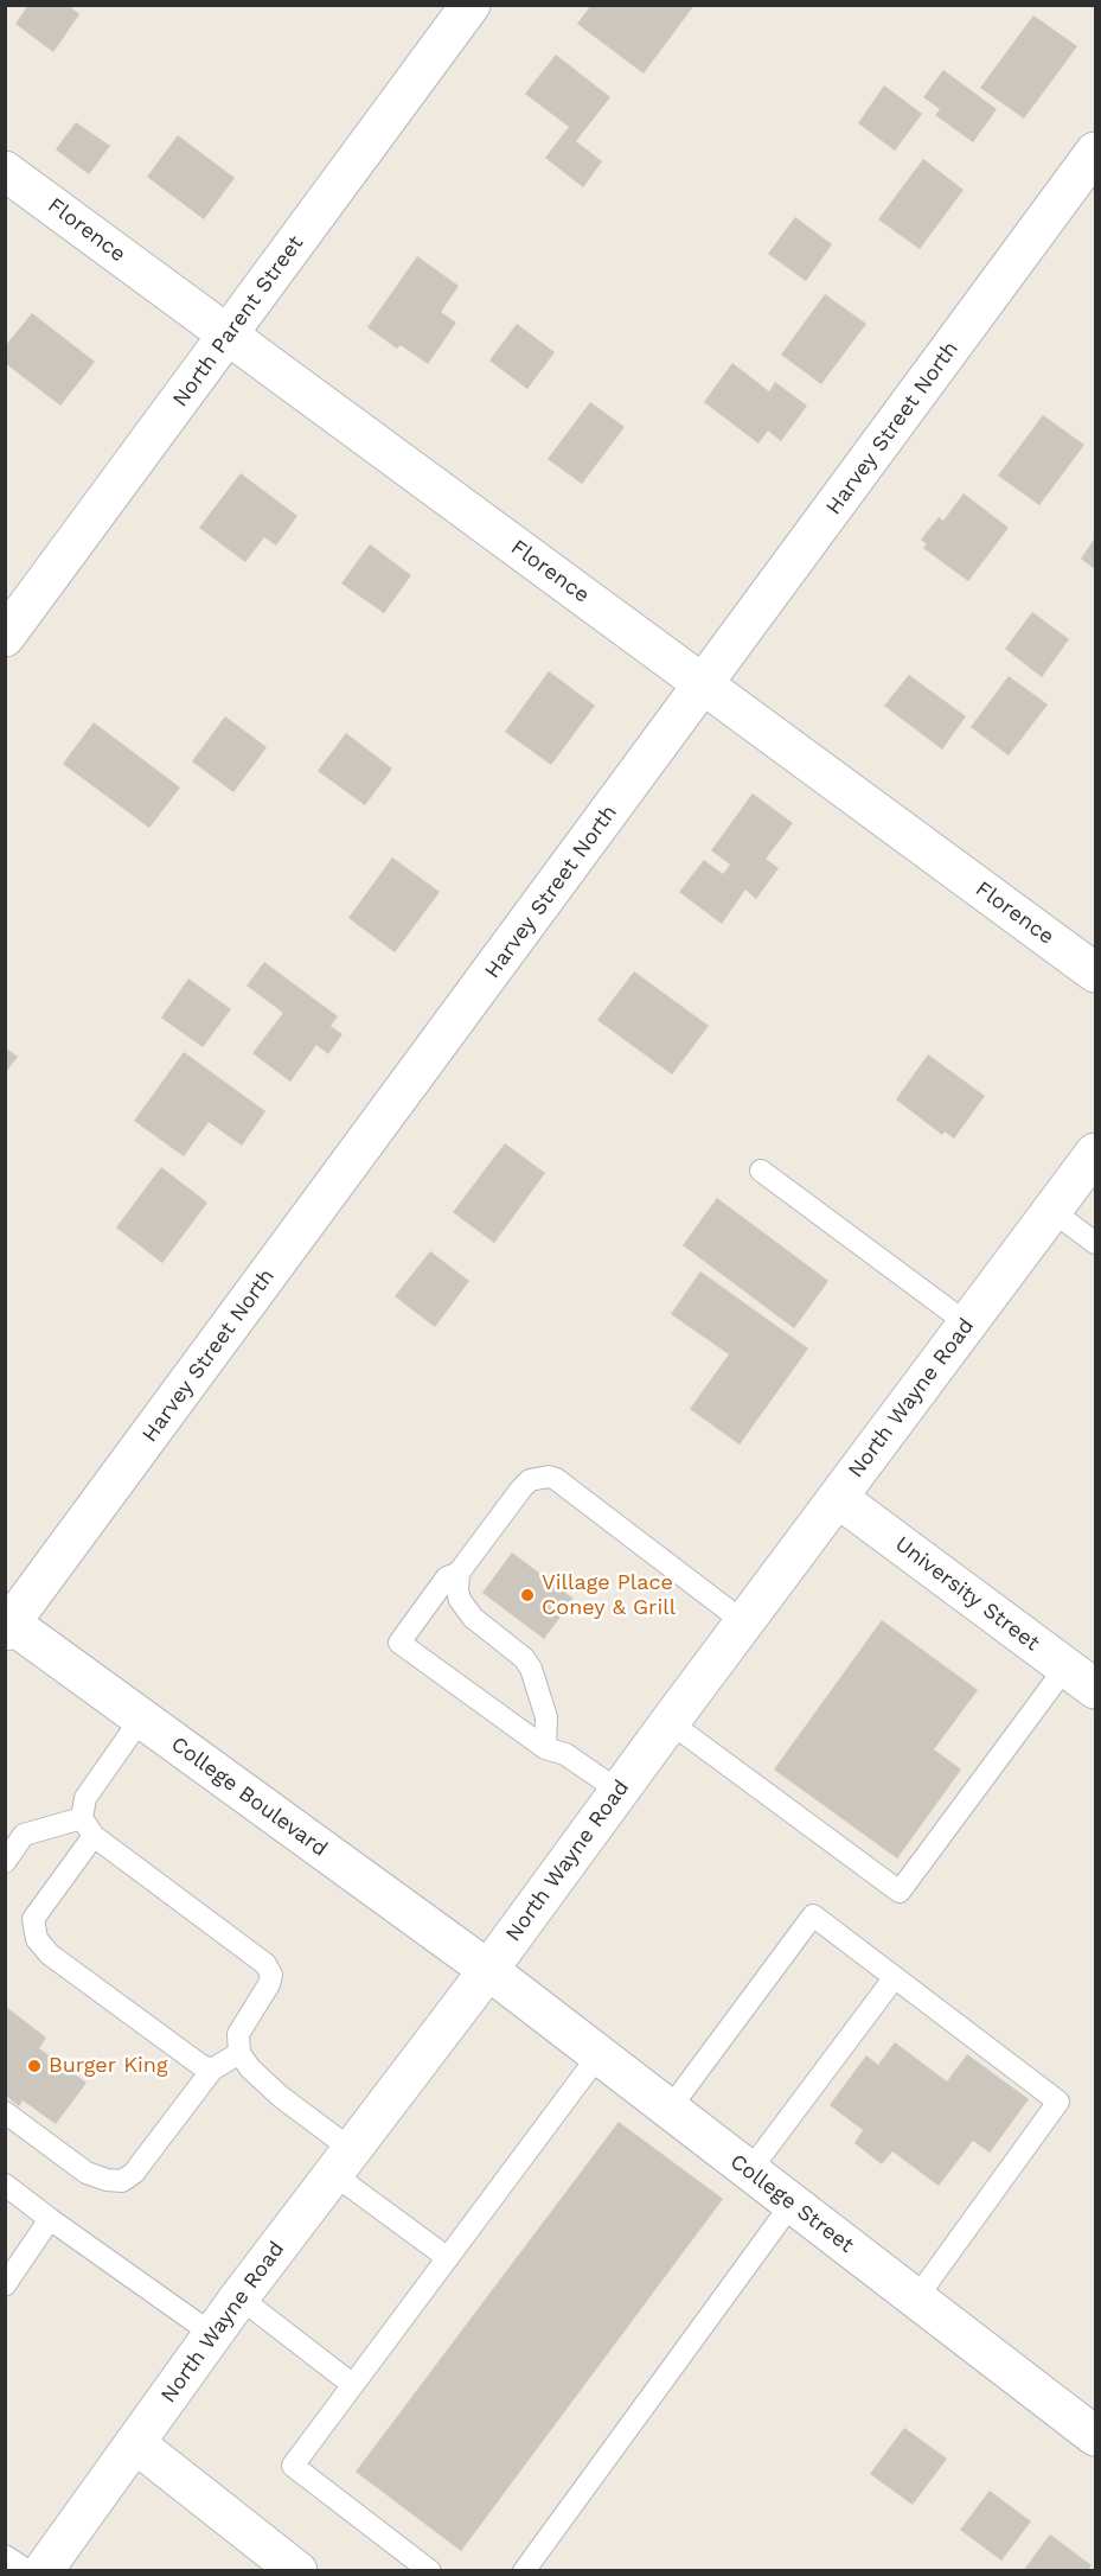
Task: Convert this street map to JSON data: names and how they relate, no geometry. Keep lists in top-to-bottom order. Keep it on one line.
{"streets":{"street":["Florence","North Parent Street","Harvey Street North","North Wayne Road","University Street","College Boulevard","College Street"]},"crossings":[["Florence","North Parent Street"],["Florence","Harvey Street North"],["Harvey Street North","College Boulevard"],["North Wayne Road","University Street"],["North Wayne Road","College Boulevard"],["North Wayne Road","College Street"],["College Boulevard","College Street"]],"places":["Village Place Coney & Grill","Burger King"]}
